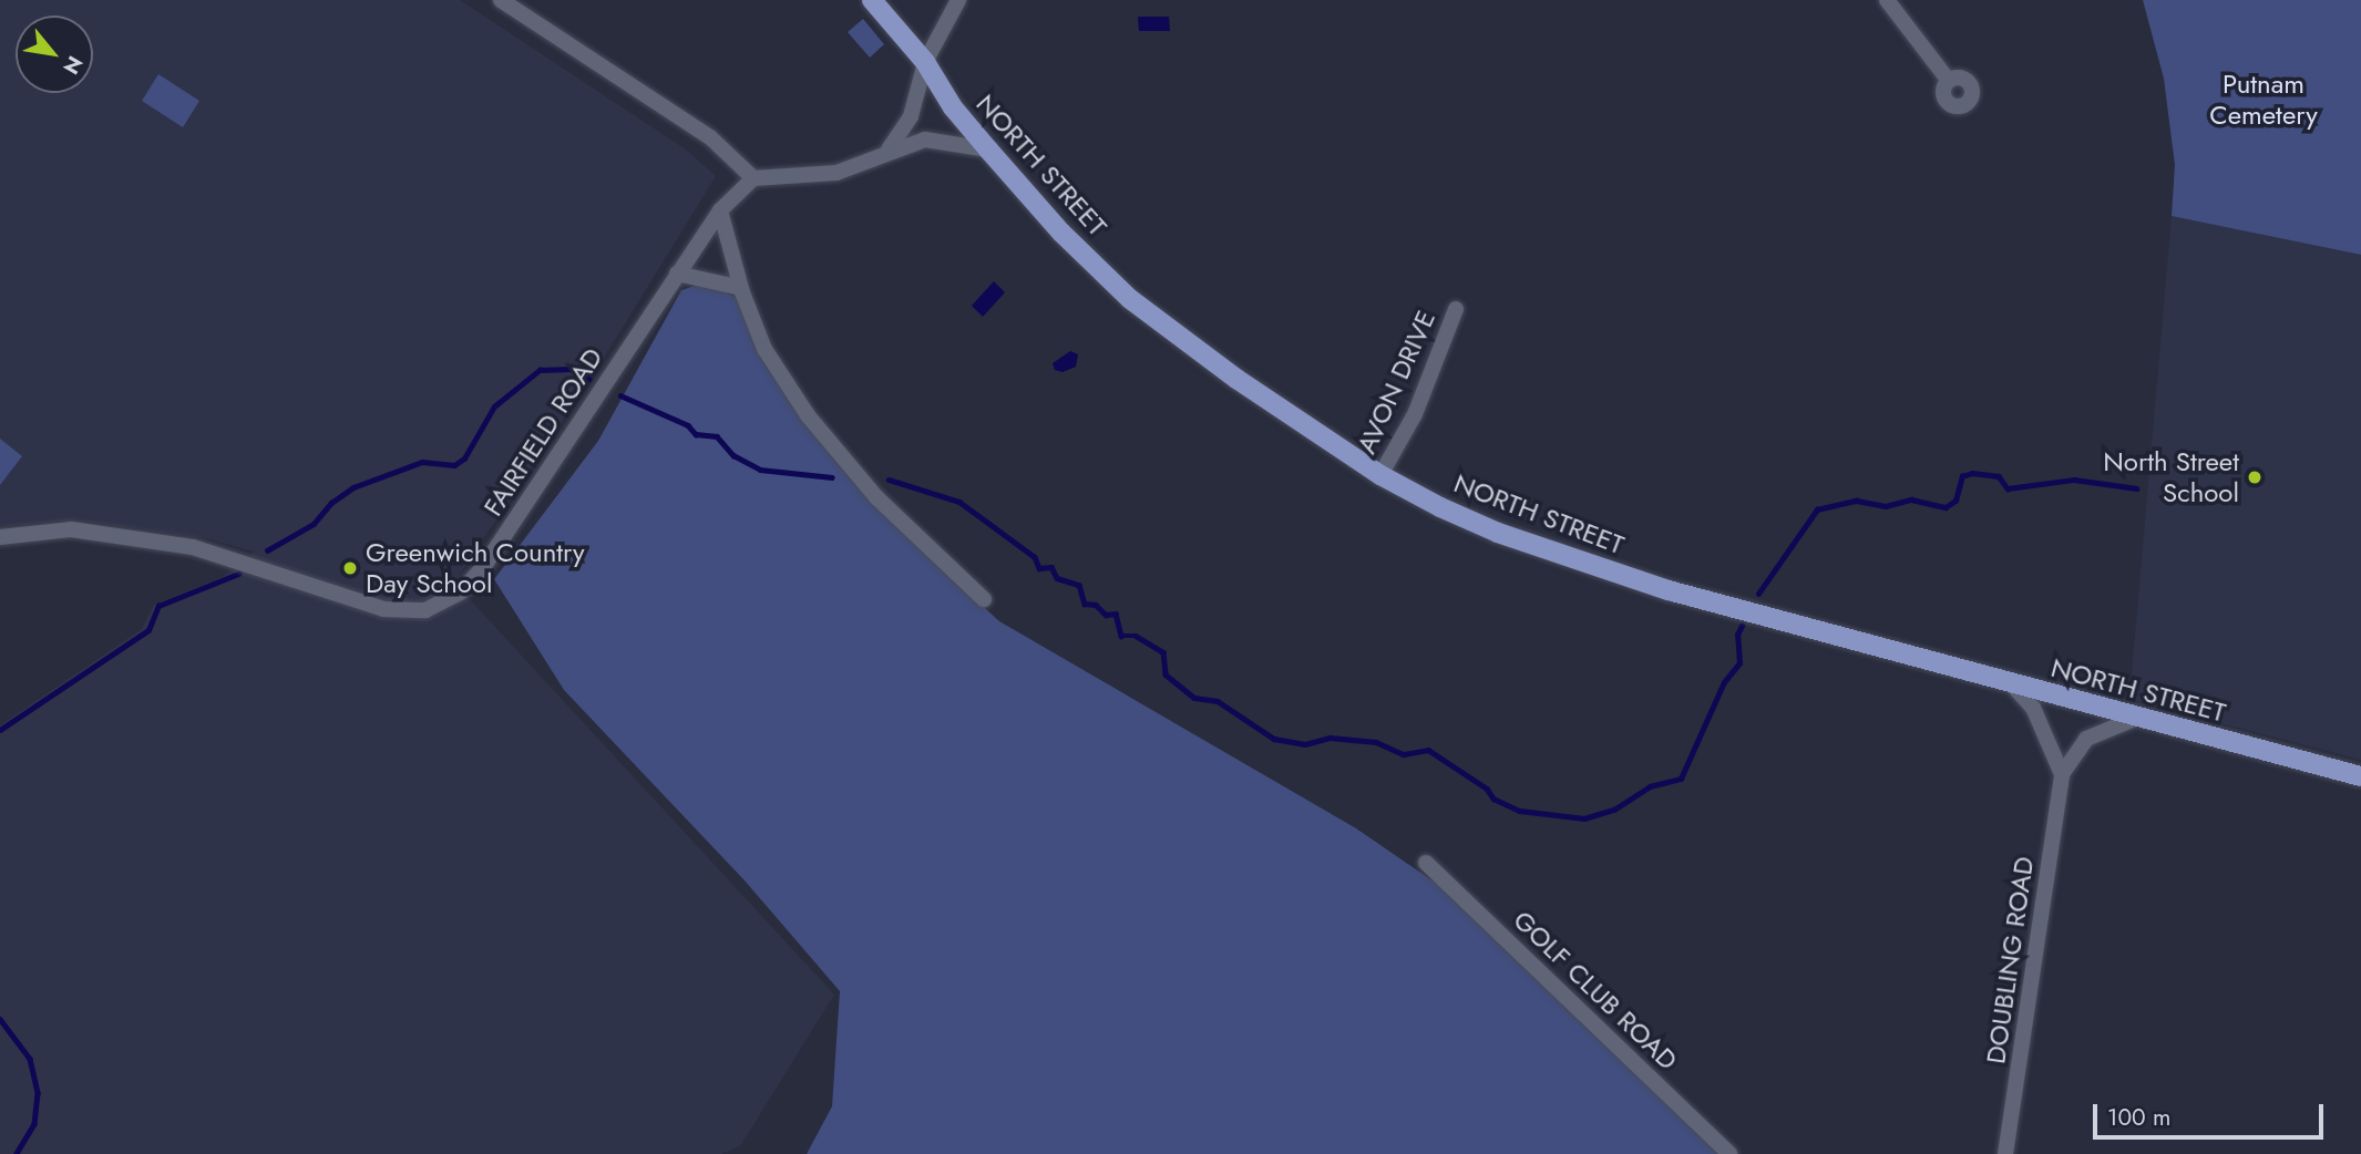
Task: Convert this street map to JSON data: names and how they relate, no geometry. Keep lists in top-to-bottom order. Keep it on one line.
{"streets":{"main road":["NORTH STREET"],"street":["AVON DRIVE","FAIRFIELD ROAD","DOUBLING ROAD","GOLF CLUB ROAD"]},"crossings":[["NORTH STREET","AVON DRIVE"],["NORTH STREET","DOUBLING ROAD"]],"parks":["Putnam Cemetery"],"places":["North Street School","Greenwich Country Day School"],"scale_bar":"100 m","north":"bottom right"}
